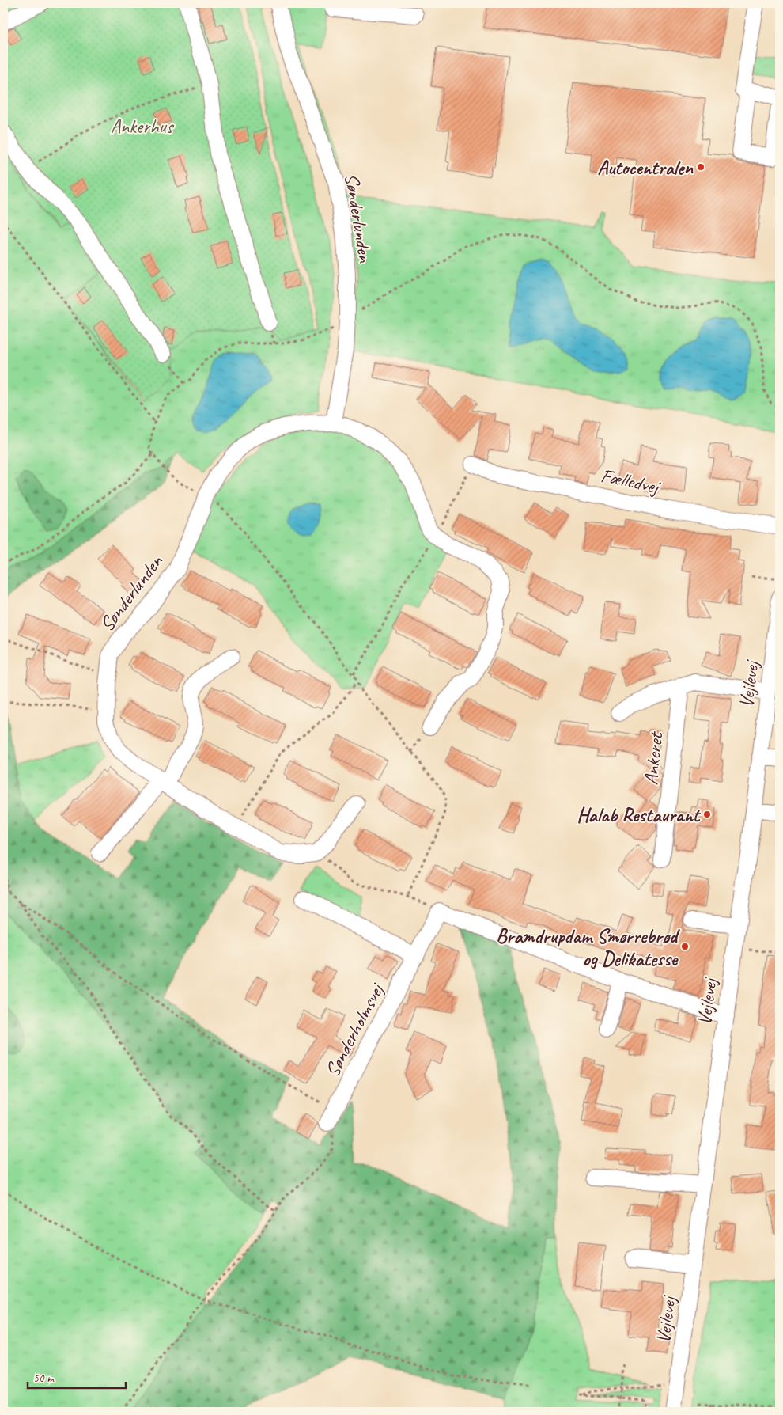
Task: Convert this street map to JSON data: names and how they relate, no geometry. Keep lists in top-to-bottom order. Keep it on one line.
{"streets":{"street":["Sønderlunden","Fælledvej","Vejlevej","Ankeret","Sønderholmsvej"]},"crossings":[["Vejlevej","Ankeret"]],"parks":["Ankerhus"],"places":["Autocentralen","Halab Restaurant","Bramdrupdam Smørrebrød og Delikatesse"],"scale_bar":"50 m"}
